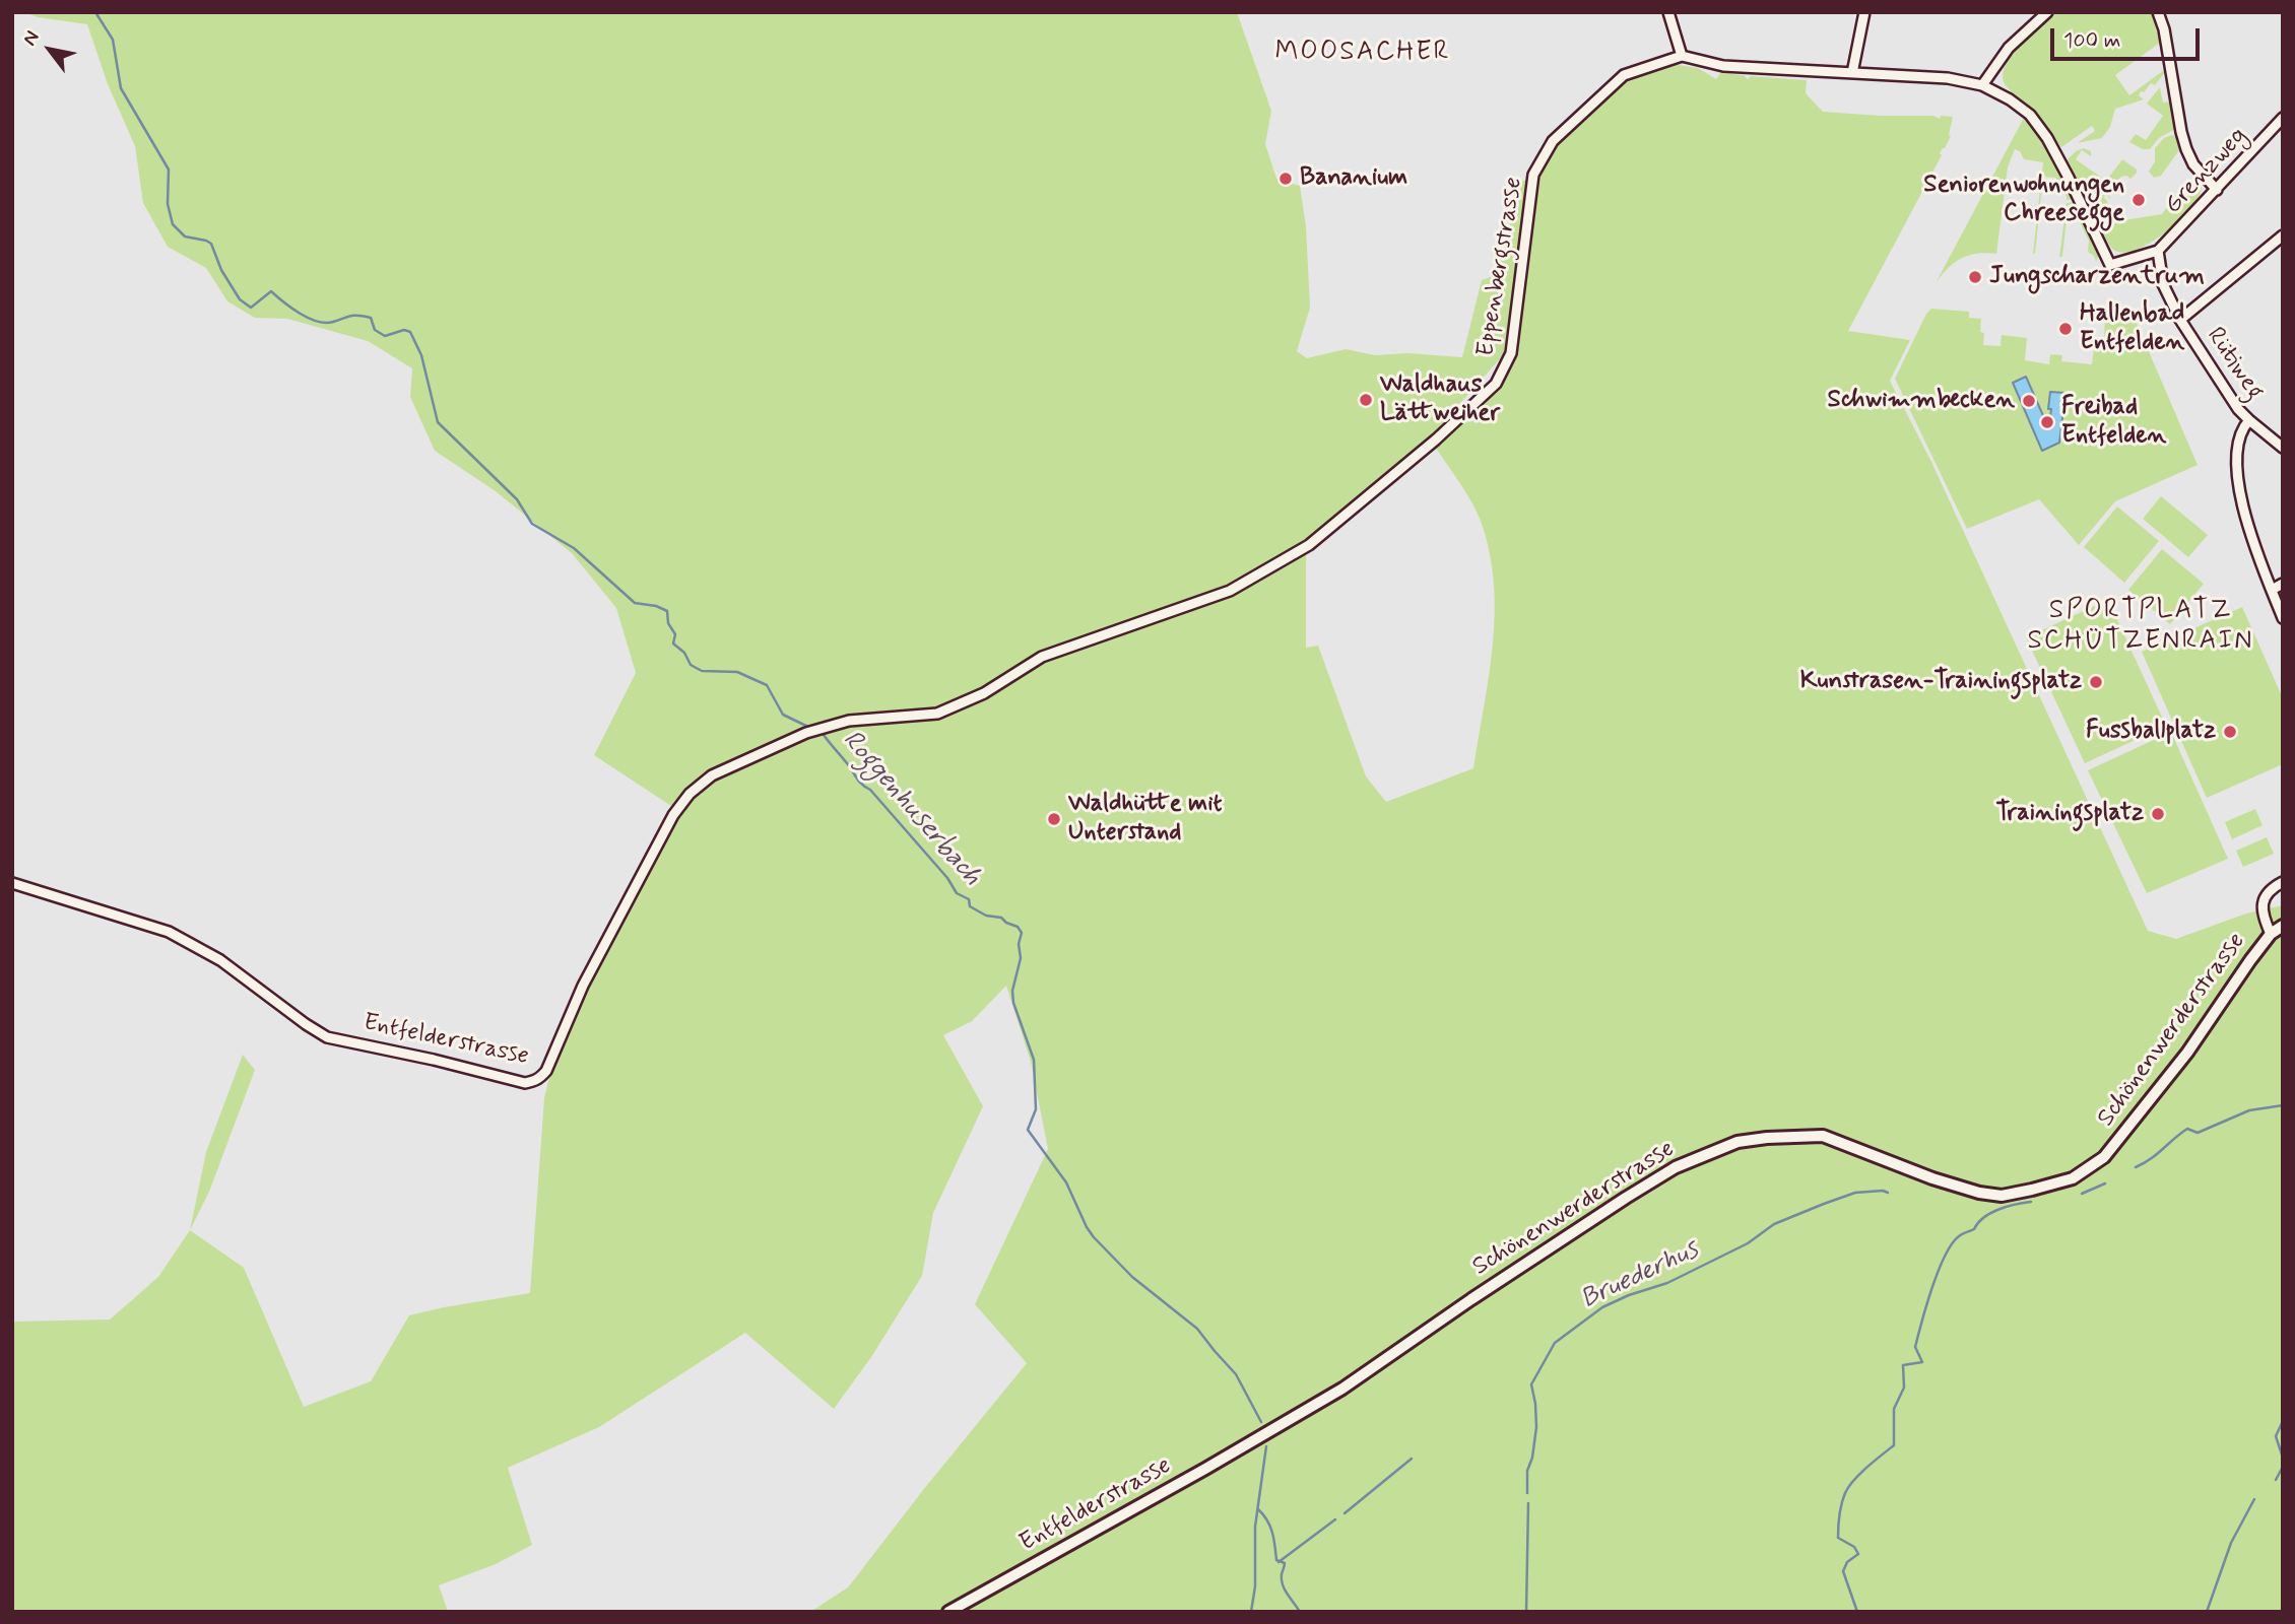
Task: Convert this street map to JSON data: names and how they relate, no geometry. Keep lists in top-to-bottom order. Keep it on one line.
{"streets":{"street":["Grenzweg","Eppenbergstrasse","Rütiweg","Schönenwerderstrasse","Entfelderstrasse"]},"crossings":[["Grenzweg","Rütiweg"],["Eppenbergstrasse","Entfelderstrasse"],["Schönenwerderstrasse","Entfelderstrasse"]],"districts":["MOOSACHER","SPORTPLATZ SCHÜTZENRAIN"],"water":["Roggenhuserbach","Bruederhus"],"places":["Bananium","Seniorenwohnungen Chreesegge","Jungscharzentrum","Hallenbad Entfelden","Waldhaus Lättweiher","Schwimmbecken","Freibad Entfelden","Kunstrasen-Trainingsplatz","Fussballplatz","Trainingsplatz","Waldhütte mit Unterstand"],"scale_bar":"100 m","north":"top left"}
